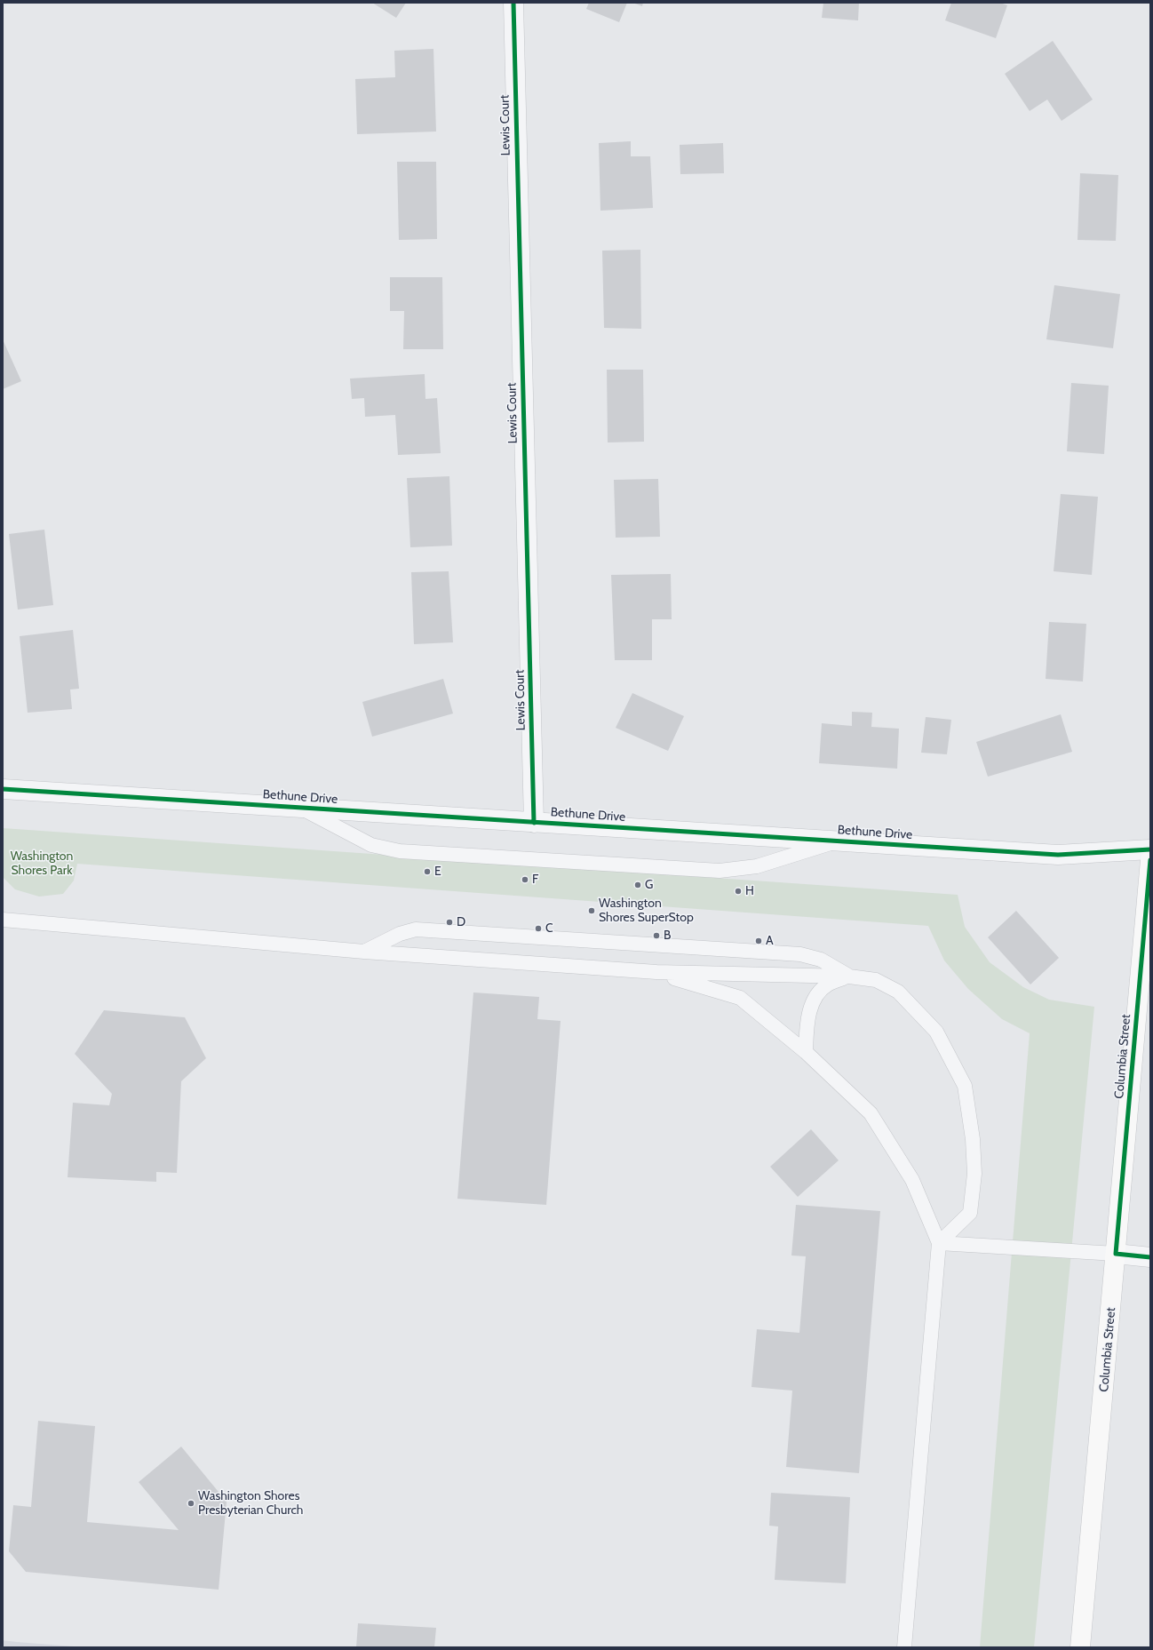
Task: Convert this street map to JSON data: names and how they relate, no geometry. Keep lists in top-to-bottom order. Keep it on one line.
{"streets":{"street":["Lewis Court","Bethune Drive","Columbia Street"]},"crossings":[["Lewis Court","Bethune Drive"]],"parks":["Washington Shores Park"],"places":["E","F","G","H","Washington Shores SuperStop","D","C","B","A","Washington Shores Presbyterian Church"]}
